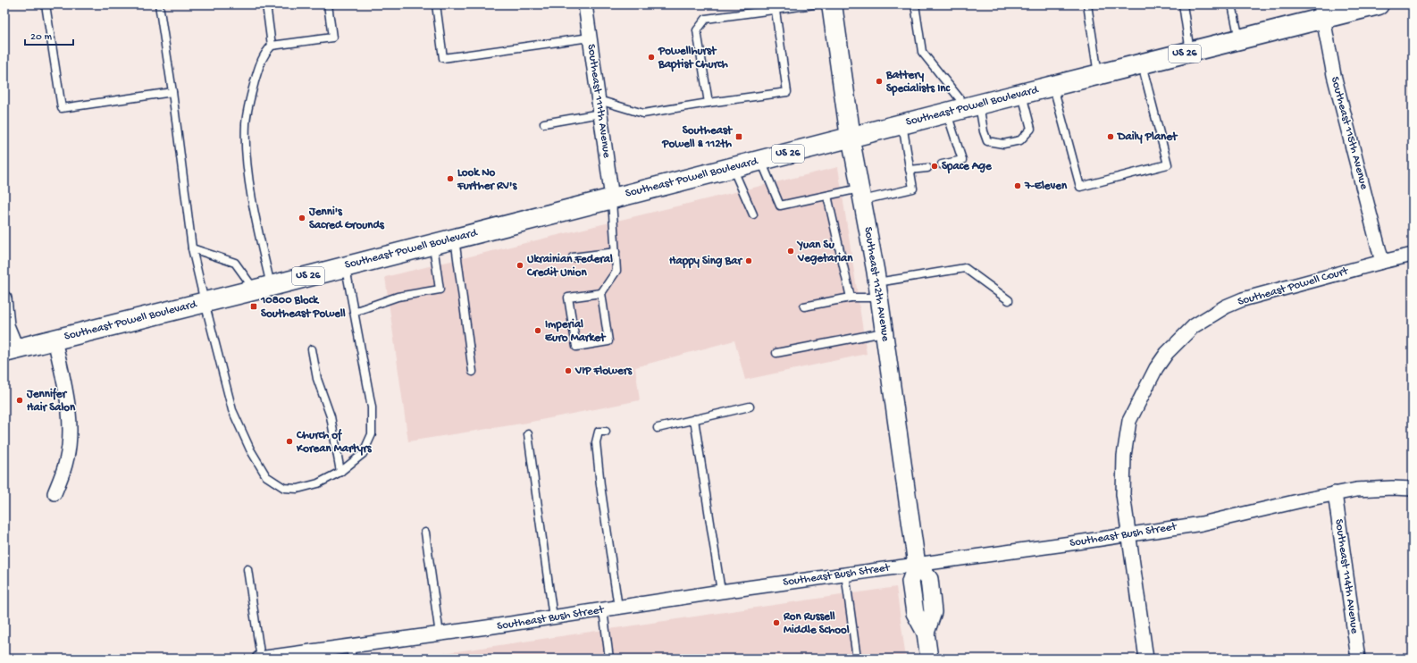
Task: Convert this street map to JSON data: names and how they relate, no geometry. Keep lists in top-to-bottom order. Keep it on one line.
{"streets":{"main road":["US 26","Southeast Powell Boulevard","Southeast 112th Avenue"],"street":["Southeast 111th Avenue","Southeast 115th Avenue","Southeast Powell Court","Southeast Bush Street","Southeast 114th Avenue"]},"crossings":[["Southeast 111th Avenue","Southeast Powell Boulevard"],["Southeast Powell Boulevard","Southeast 115th Avenue"],["Southeast Powell Boulevard","Southeast 112th Avenue"],["Southeast 115th Avenue","Southeast Powell Court"],["Southeast 112th Avenue","Southeast Bush Street"],["Southeast Powell Court","Southeast Bush Street"],["Southeast Bush Street","Southeast 114th Avenue"]],"places":{"other":["Powellhurst Baptist Church","Battery Specialists Inc","Daily Planet","Space Age","Look No Further RV's","7-Eleven","Jenni's Sacred Grounds","Yuan Su Vegetarian","Happy Sing Bar","Ukrainian Federal Credit Union","Imperial Euro Market","VIP Flowers","Jennifer Hair Salon","Church of Korean Martyrs","Ron Russell Middle School"],"transit":["Southeast Powell & 112th","10800 Block Southeast Powell"]},"scale_bar":"20 m"}
